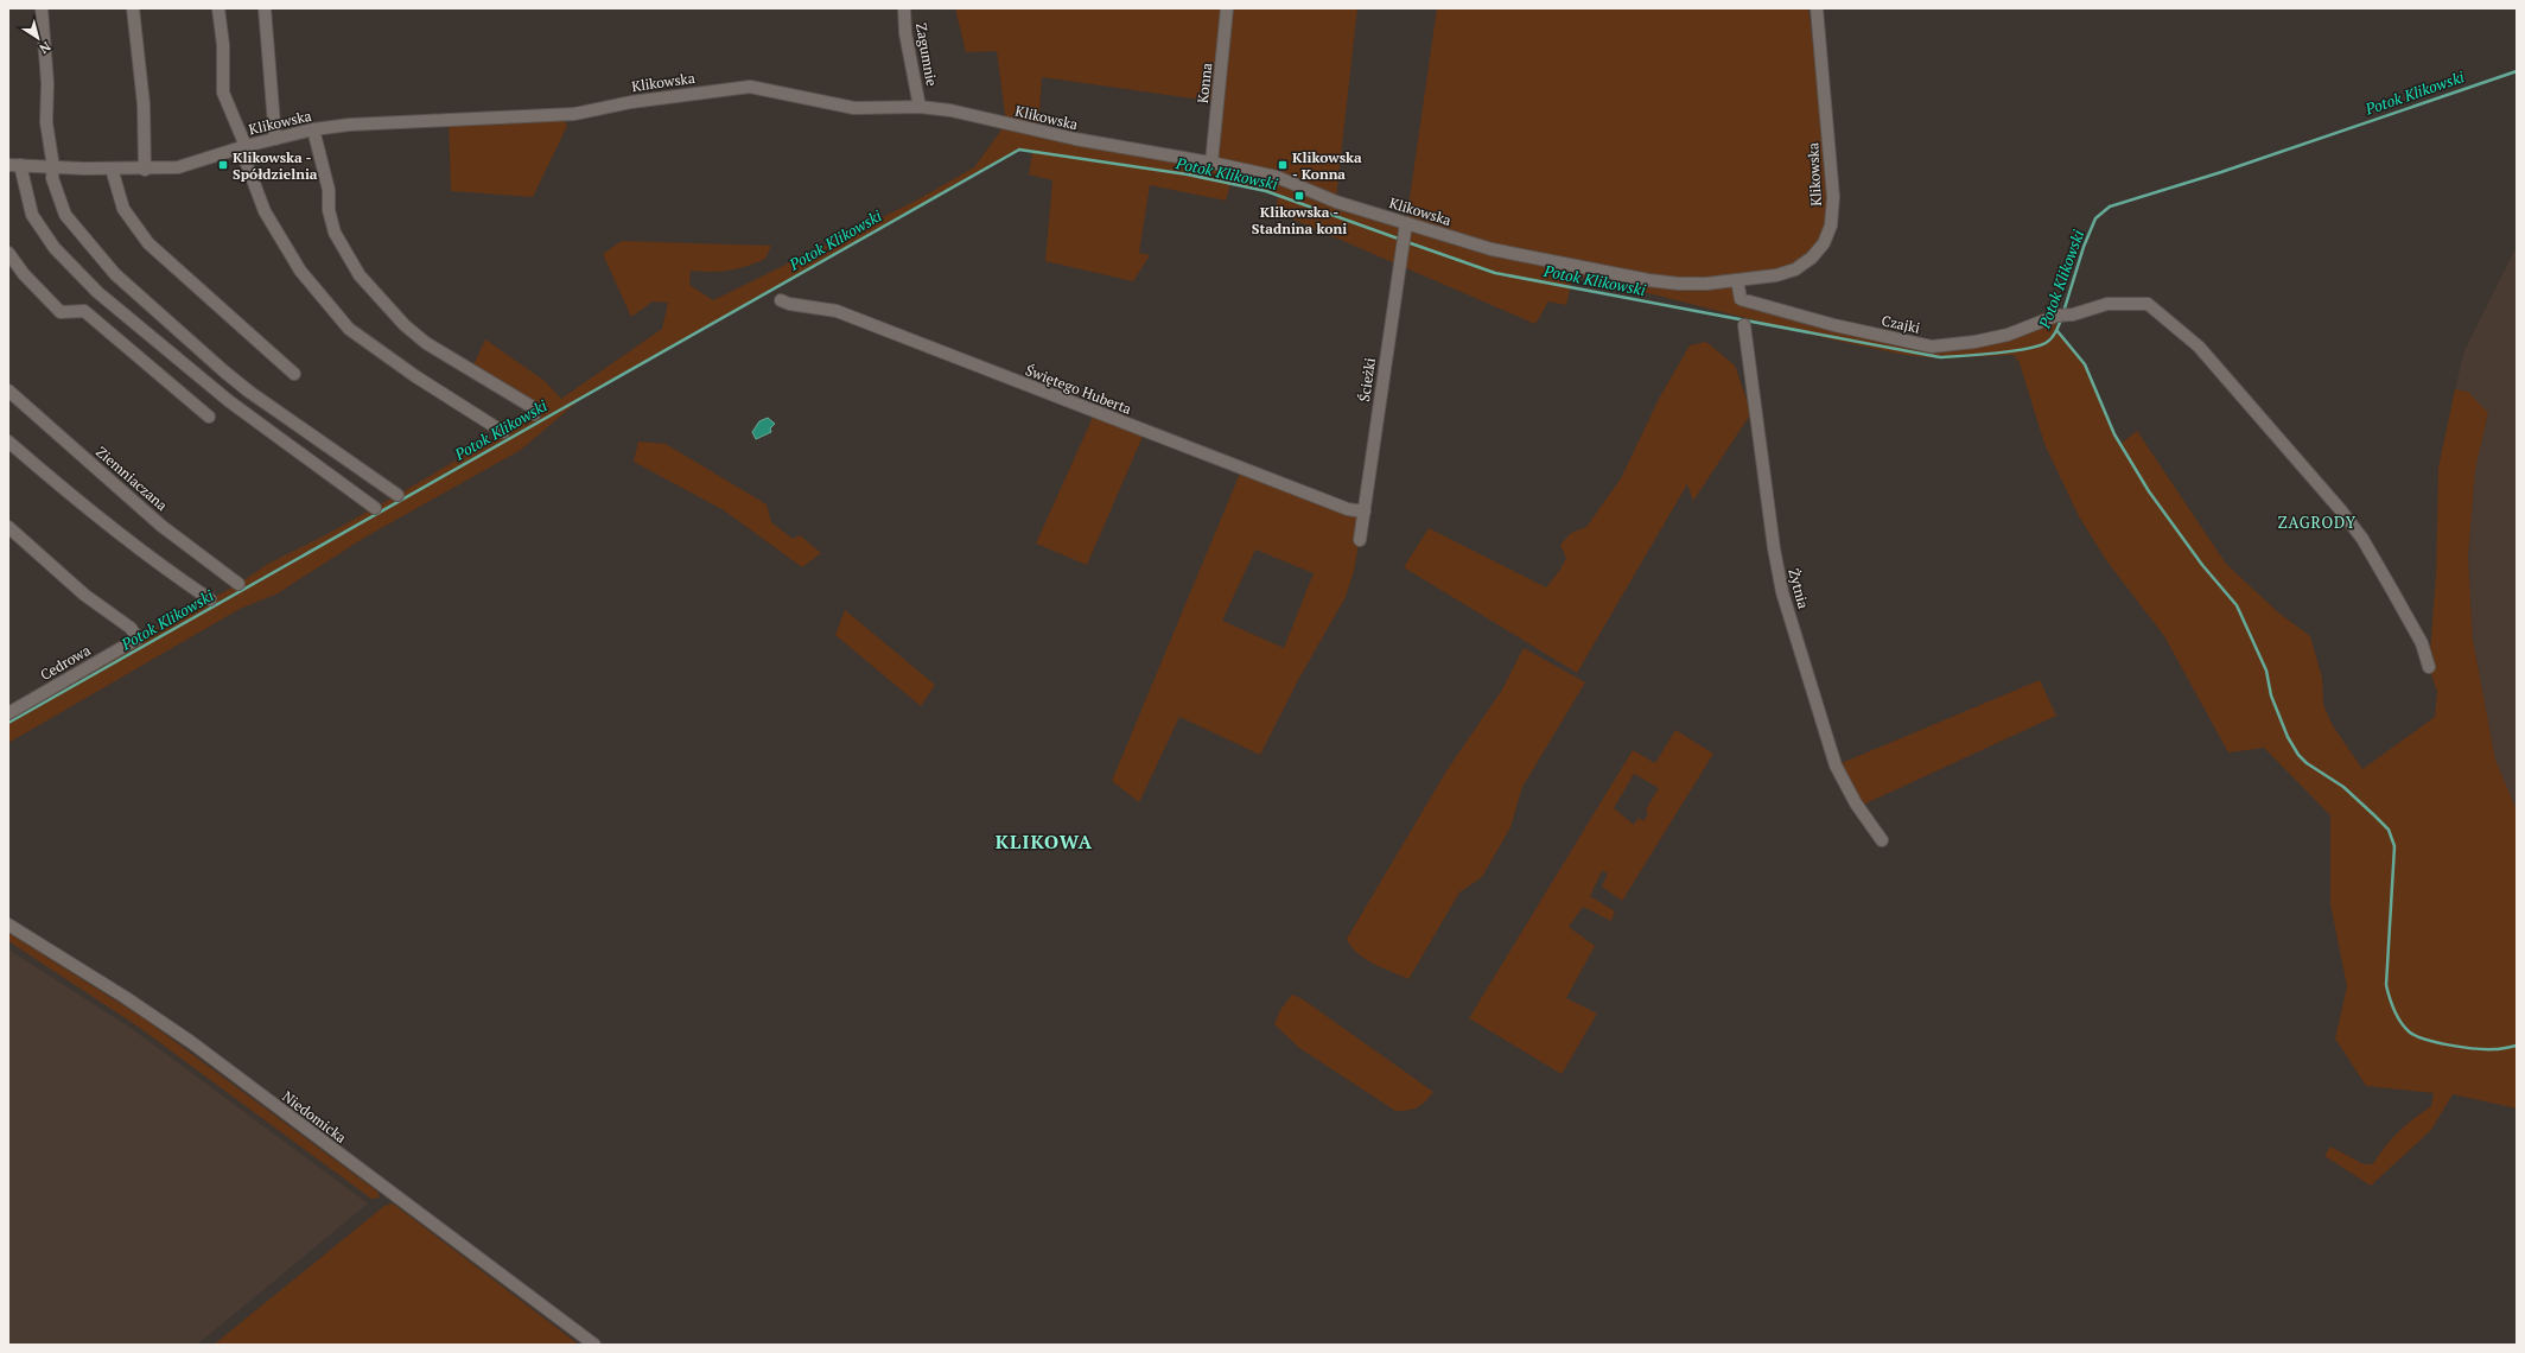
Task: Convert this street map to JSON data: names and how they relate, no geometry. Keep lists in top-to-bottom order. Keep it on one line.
{"streets":{"street":["Zagumnie","Klikowska","Konna","Czajki","Ścieżki","Świętego Huberta","Ziemniaczana","Żytnia","Cedrowa","Niedomicka"]},"crossings":[["Zagumnie","Klikowska"],["Klikowska","Konna"],["Klikowska","Czajki"],["Klikowska","Ścieżki"],["Ścieżki","Świętego Huberta"]],"districts":["ZAGRODY","KLIKOWA"],"water":["Potok Klikowski"],"places":{"transit":["Klikowska - Spółdzielnia","Klikowska - Konna","Klikowska - Stadnina koni"]},"north":"bottom right"}
